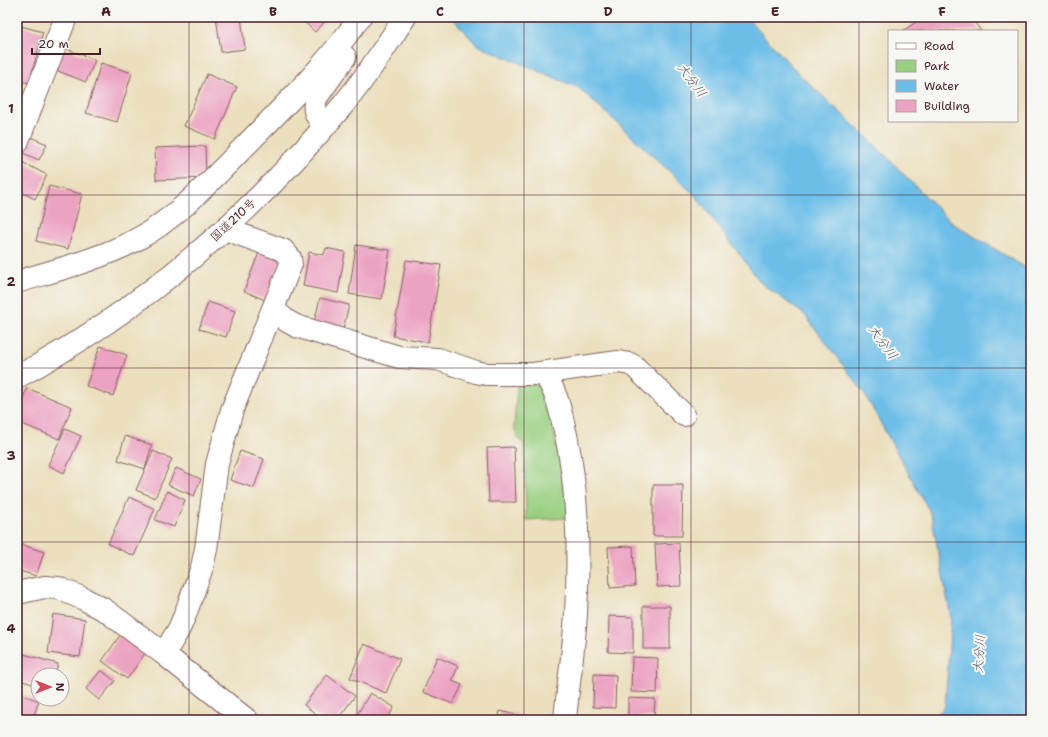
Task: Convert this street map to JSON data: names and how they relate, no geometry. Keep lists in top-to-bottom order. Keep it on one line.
{"streets":{"main road":["国道210号"]},"water":["大分川"],"legend":["Road","Park","Water","Building"],"scale_bar":"20 m","north":"right","grid":{"columns":["A","B","C","D","E","F"],"rows":["1","2","3","4"]}}
